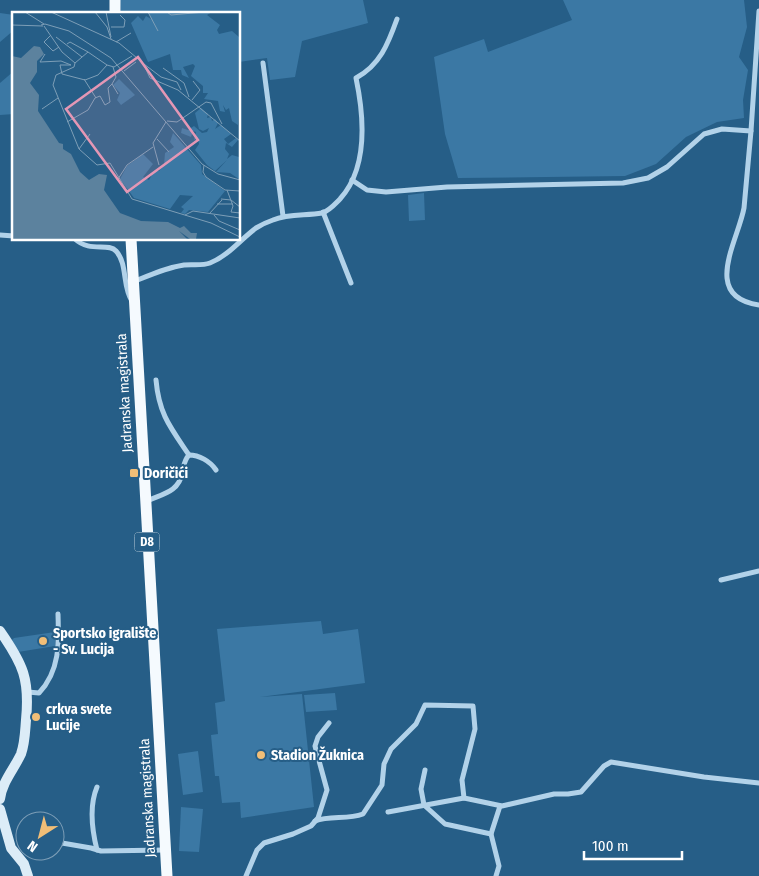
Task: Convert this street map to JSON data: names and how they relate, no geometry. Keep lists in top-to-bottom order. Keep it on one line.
{"streets":{"main road":["Jadranska magistrala","D8"]},"places":{"transit":["Doričići"],"other":["Sportsko igralište - Sv. Lucija","crkva svete Lucije","Stadion Žuknica"]},"scale_bar":"100 m","north":"bottom left"}
